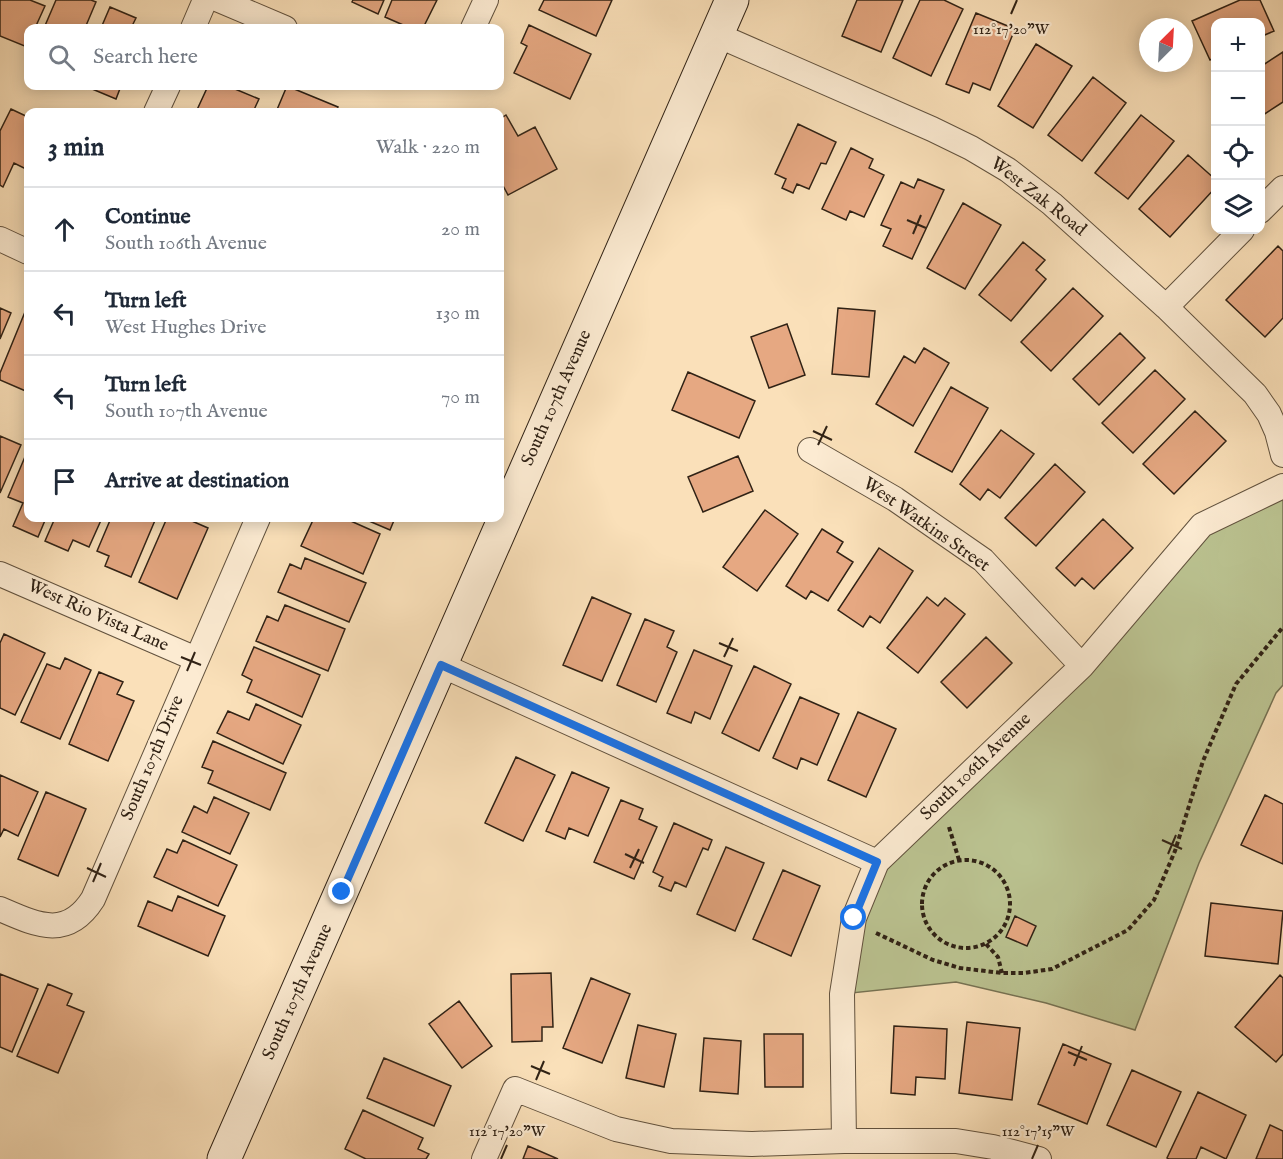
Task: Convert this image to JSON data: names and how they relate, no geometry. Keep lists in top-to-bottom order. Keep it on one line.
{"streets":{"main road":["South 107th Avenue"],"street":["West Zak Road","West Watkins Street","West Rio Vista Lane","South 107th Drive","South 106th Avenue"]},"crossings":[["West Zak Road","South 107th Avenue"],["West Watkins Street","South 106th Avenue"],["West Rio Vista Lane","South 107th Drive"]],"north":"top right","page":{"map_buttons":["+","−"],"search":"Search here","heading":["3 min","Walk · 220 m"],"list":[["Continue","South 106th Avenue","20 m"],["Turn left","West Hughes Drive","130 m"],["Turn left","South 107th Avenue","70 m"],"Arrive at destination"]},"coordinates":["112°17'20\"W","112°17'15\"W"]}
